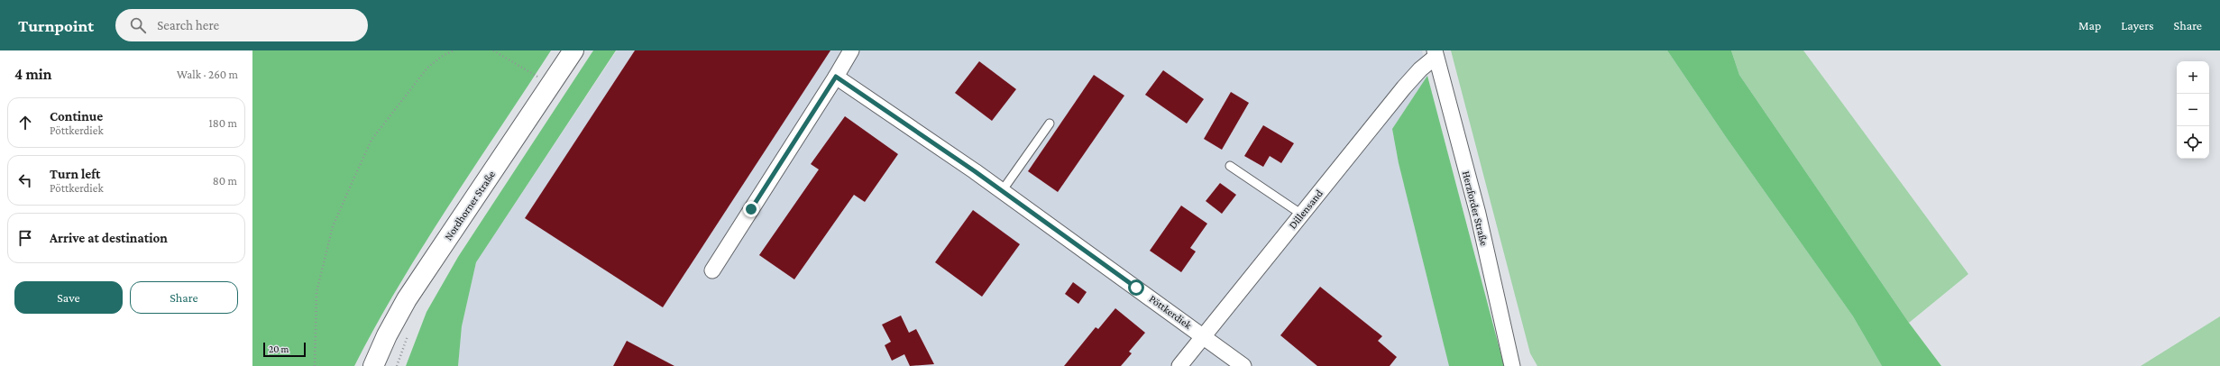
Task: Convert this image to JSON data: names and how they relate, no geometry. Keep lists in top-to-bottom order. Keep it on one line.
{"streets":{"main road":["Nordhorner Straße"],"street":["Herzforder Straße","Dillensand","Pöttkerdiek"]},"crossings":[["Herzforder Straße","Dillensand"],["Dillensand","Pöttkerdiek"]],"scale_bar":"20 m","page":{"header":"Turnpoint","search":"Search here","nav":["Map","Layers","Share"],"heading":["4 min","Walk · 260 m"],"map_buttons":["+","−"],"list":[["Continue","Pöttkerdiek","180 m"],["Turn left","Pöttkerdiek","80 m"],"Arrive at destination"],"buttons":["Save","Share"],"scale":"20 m"}}
